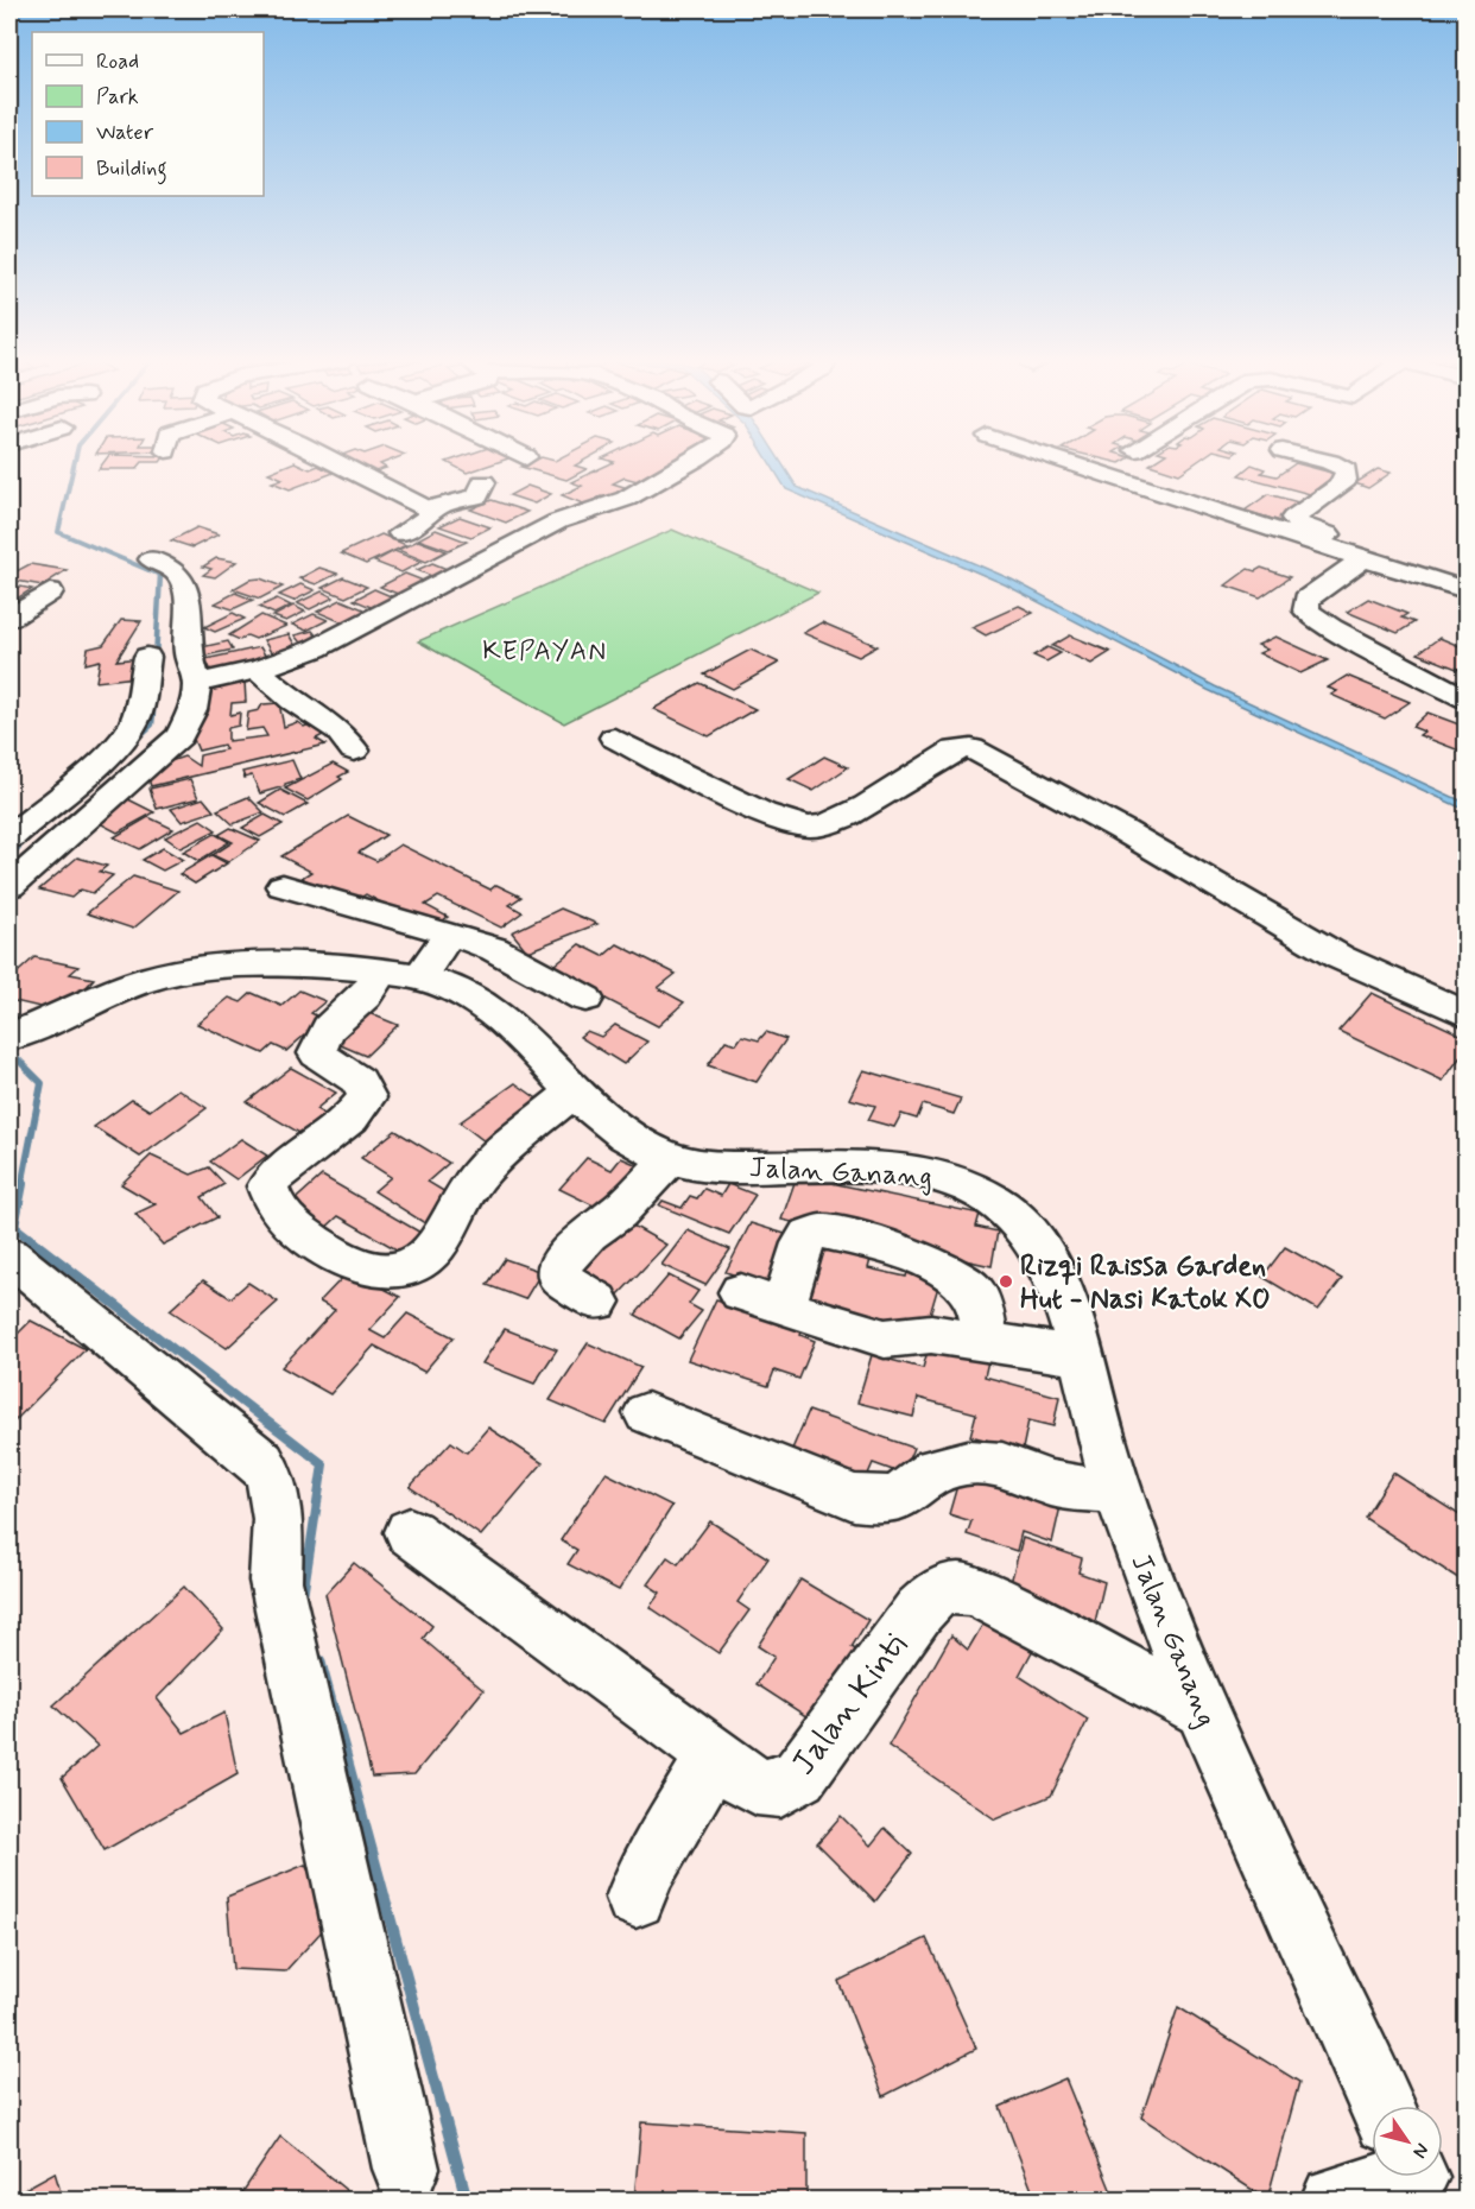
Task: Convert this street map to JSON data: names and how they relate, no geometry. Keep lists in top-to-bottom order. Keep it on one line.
{"streets":{"street":["Jalan Ganang","Jalan Kinti"]},"crossings":[["Jalan Ganang","Jalan Kinti"]],"districts":["KEPAYAN"],"places":["Rizqi Raissa Garden Hut - Nasi Katok XO"],"legend":["Road","Park","Water","Building"],"north":"bottom right"}
